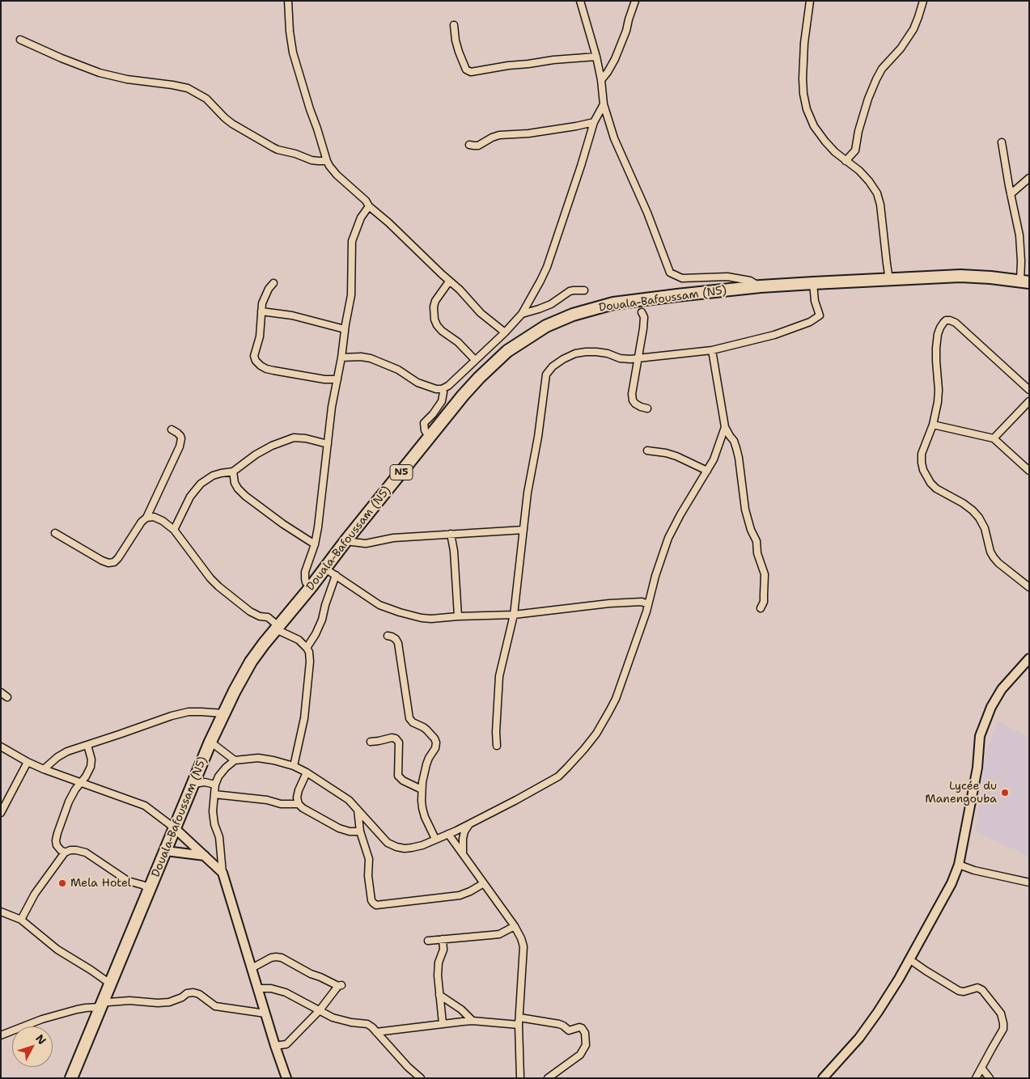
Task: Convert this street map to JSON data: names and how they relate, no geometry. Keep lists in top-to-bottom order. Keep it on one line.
{"streets":{"highway":["Douala-Bafoussam (N5)","N5"]},"places":["Lycée du Manengouba","Mela Hotel"],"north":"top right"}
